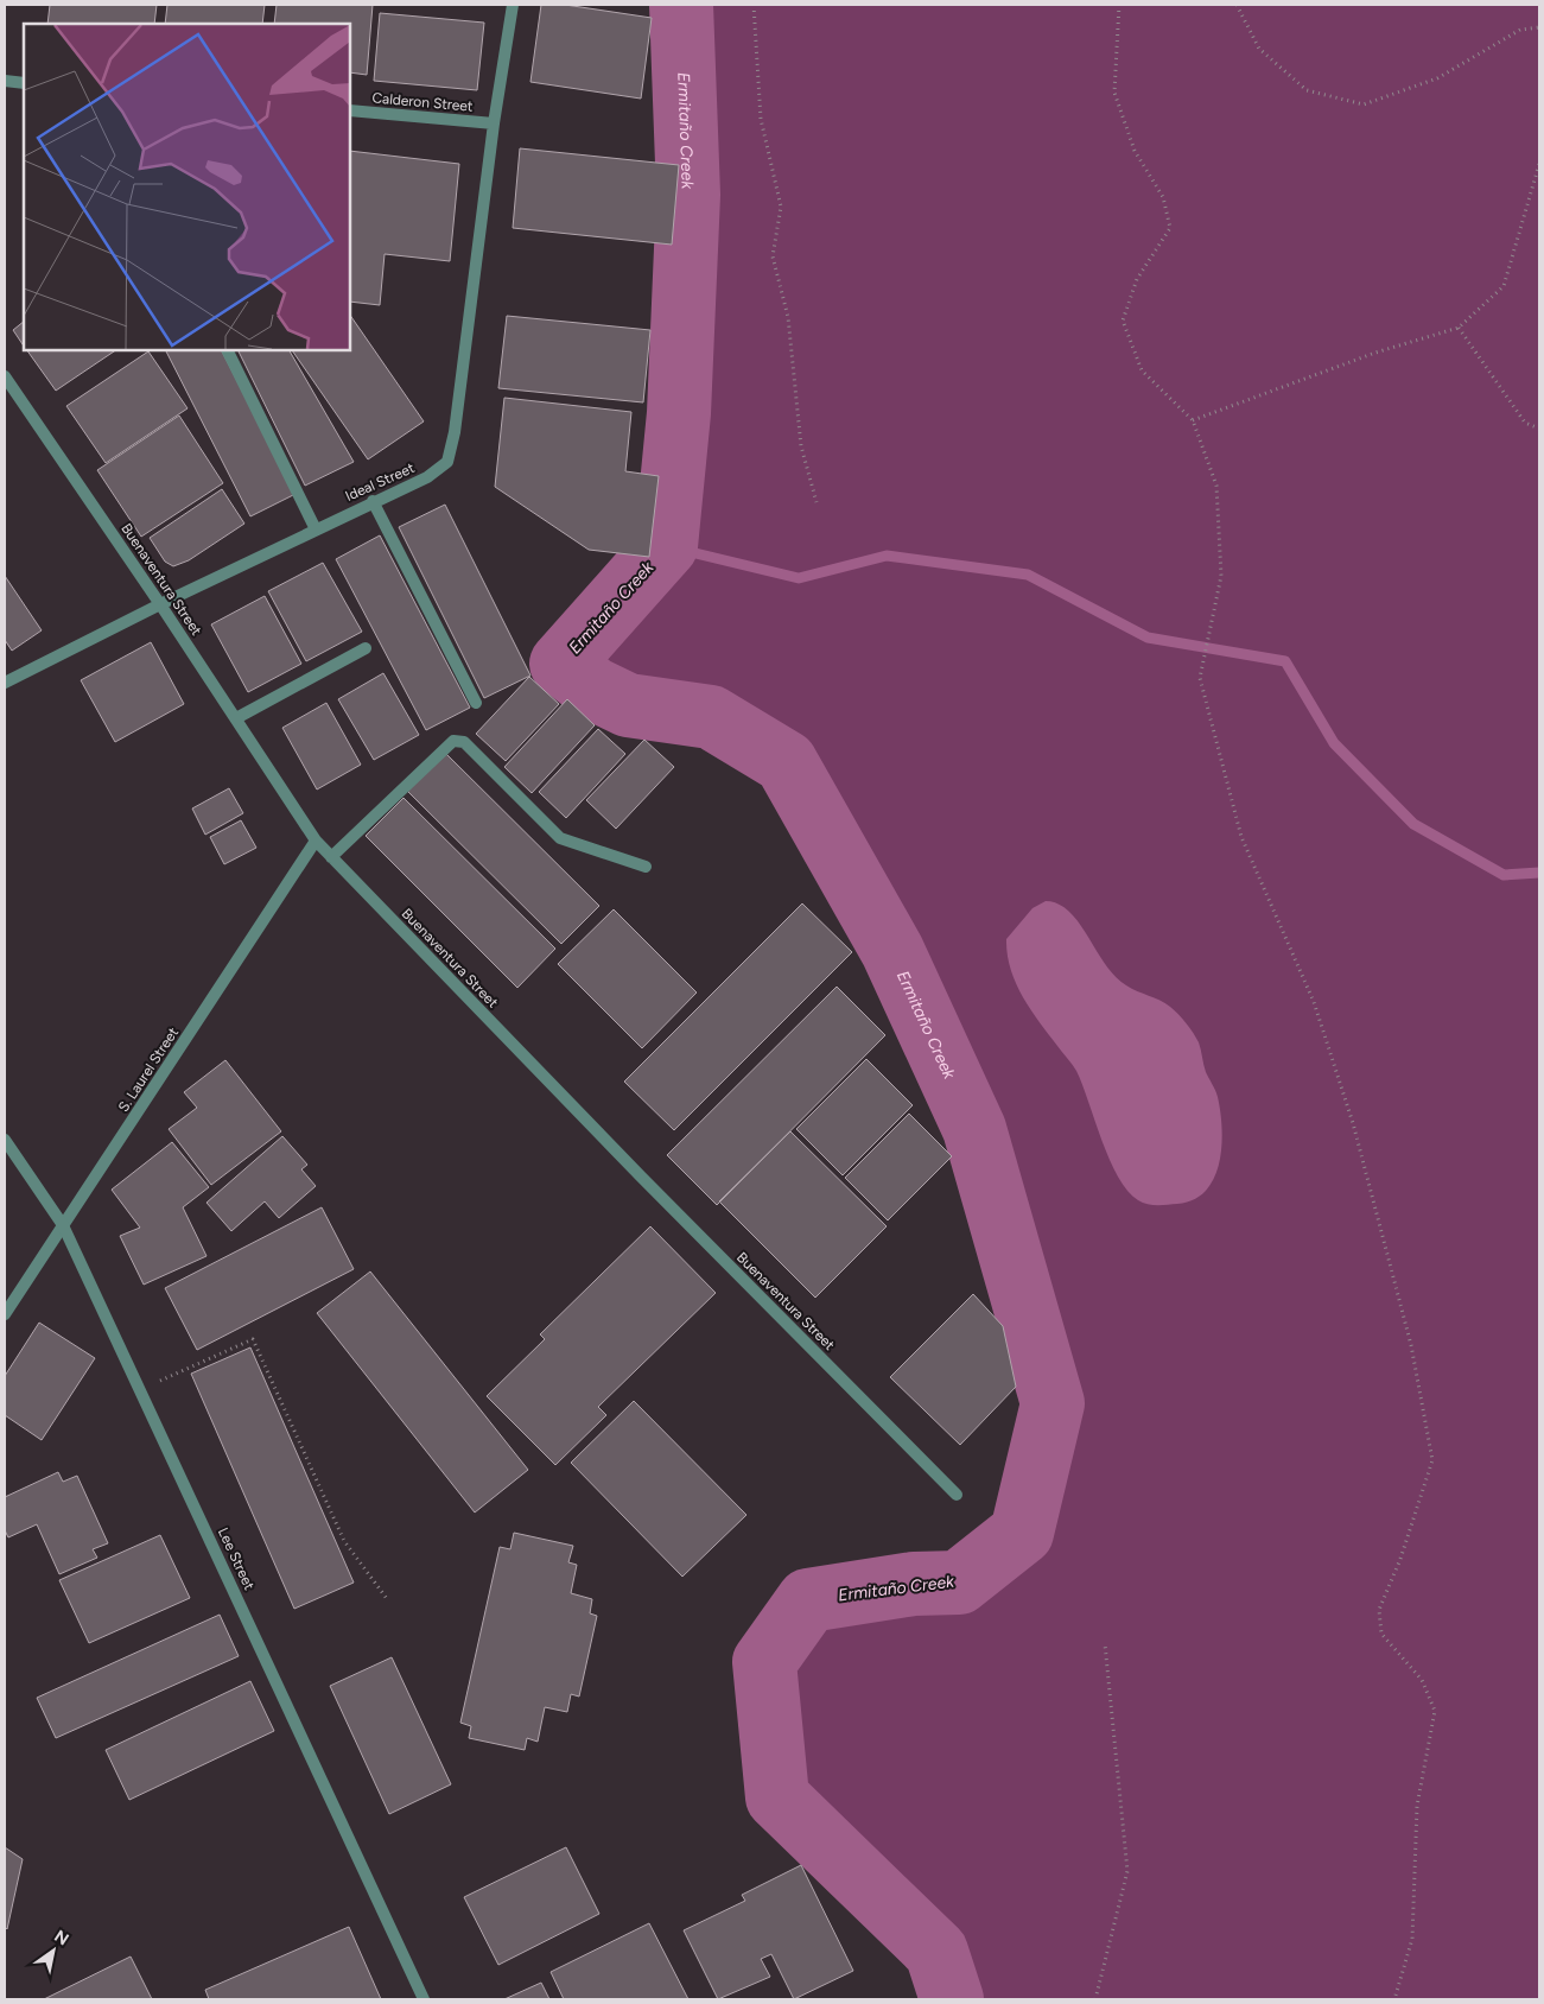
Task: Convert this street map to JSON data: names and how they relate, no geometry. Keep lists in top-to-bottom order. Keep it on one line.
{"streets":{"street":["Calderon Street","Ideal Street","Buenaventura Street","S. Laurel Street","Lee Street"]},"crossings":[["Calderon Street","Ideal Street"],["Ideal Street","Buenaventura Street"],["Buenaventura Street","S. Laurel Street"],["S. Laurel Street","Lee Street"]],"water":["Ermitaño Creek"],"north":"top right"}
